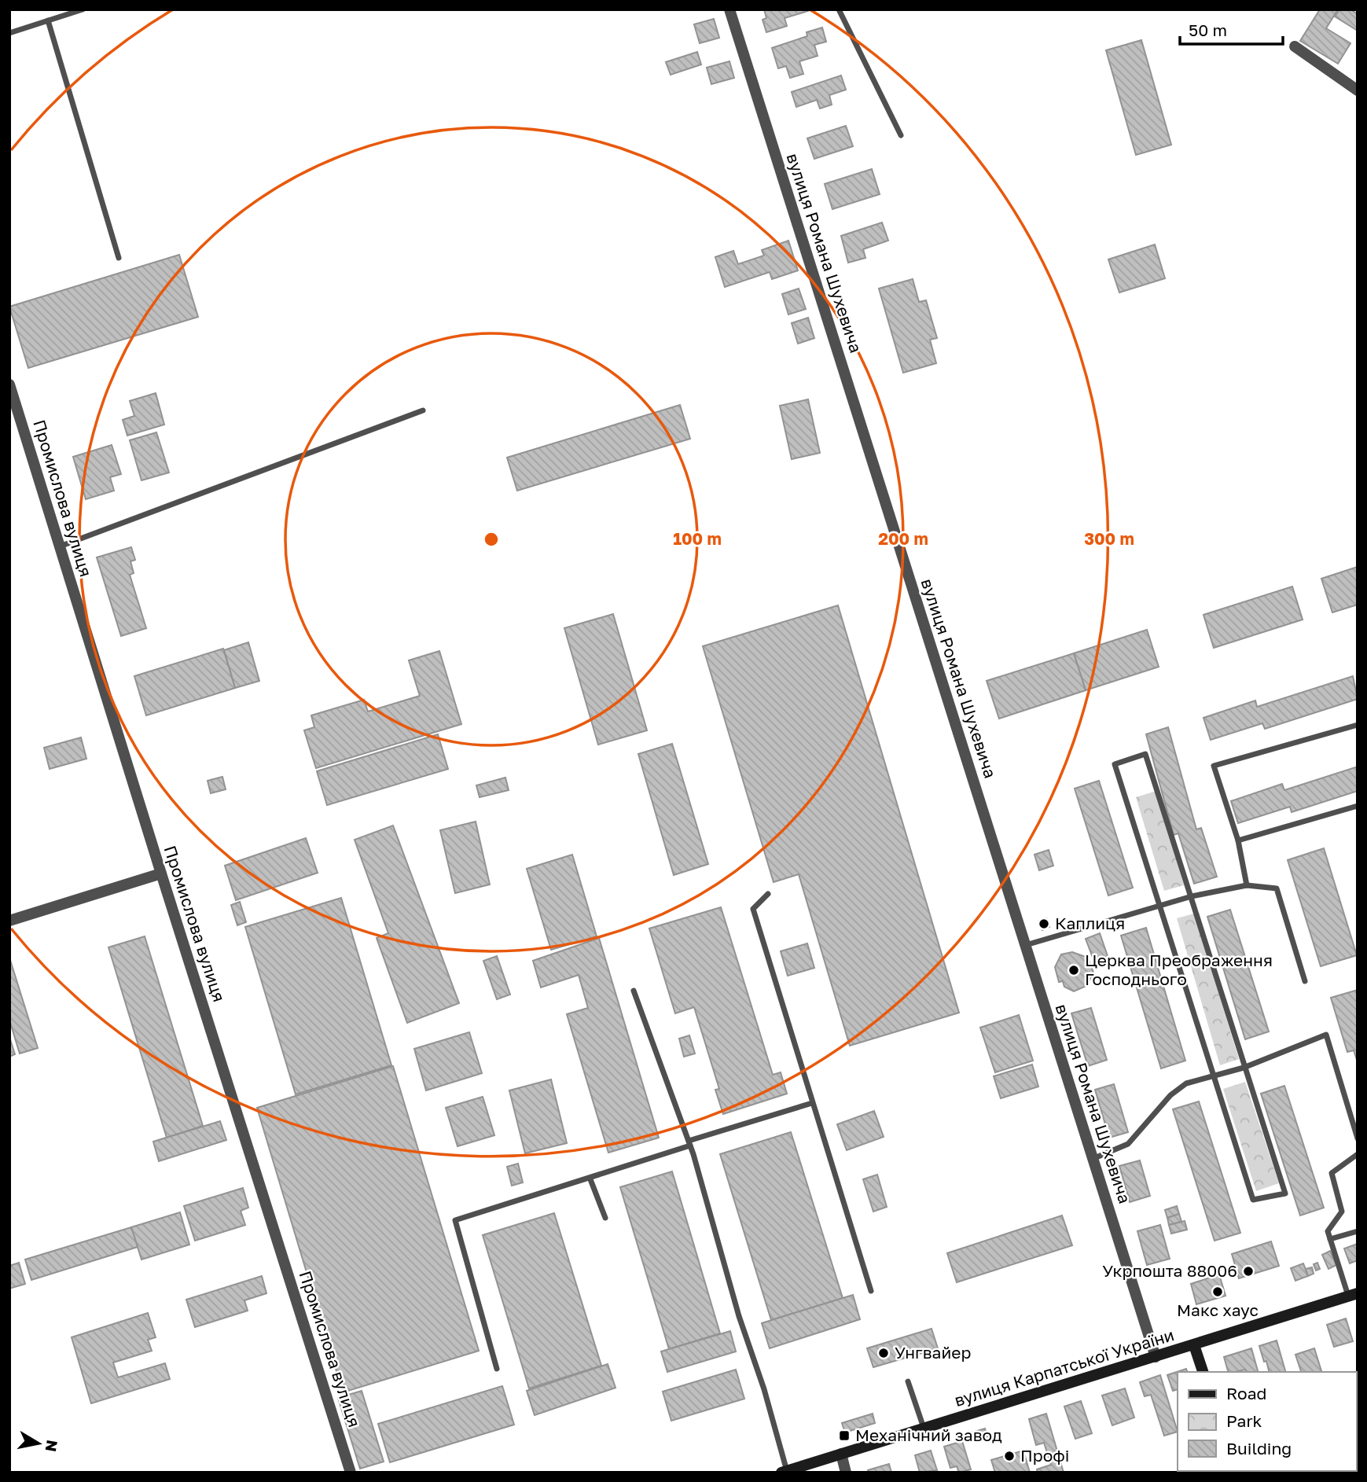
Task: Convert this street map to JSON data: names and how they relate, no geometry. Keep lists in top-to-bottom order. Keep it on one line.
{"streets":{"main road":["вулиця Карпатської України"],"street":["вулиця Романа Шухевича","Промислова вулиця"]},"crossings":[["вулиця Романа Шухевича","вулиця Карпатської України"]],"places":{"other":["Каплиця","Церква Преображення Господнього","Укрпошта 88006","Макс хаус","Унгвайер","Профі"],"transit":["Механічний завод"]},"legend":["Road","Park","Building"],"scale_bar":"50 m","north":"right","rings":["100 m","200 m","300 m"]}
